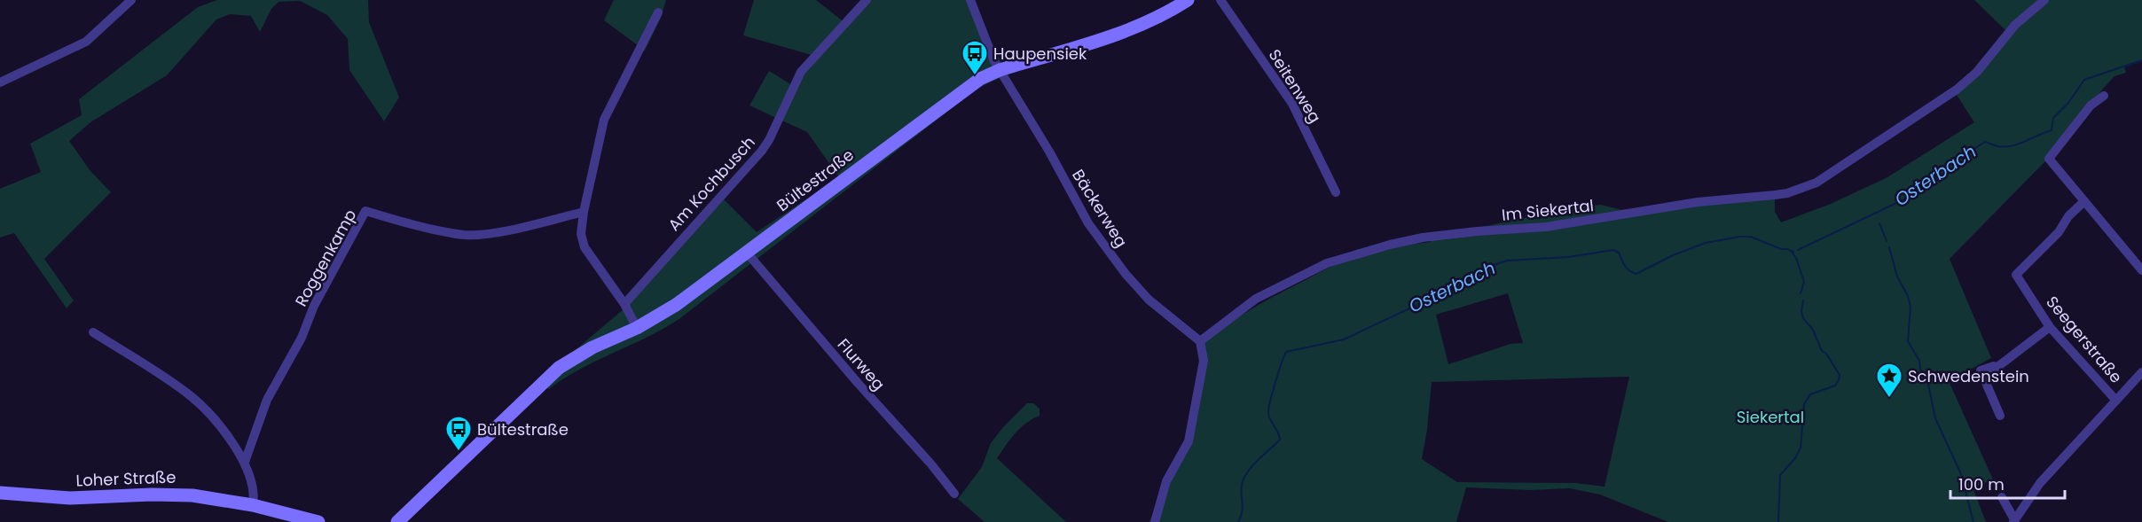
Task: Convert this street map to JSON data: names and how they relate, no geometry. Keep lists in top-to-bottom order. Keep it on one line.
{"streets":{"street":["Seitenweg","Bültestraße","Am Kochbusch","Bäckerweg","Im Siekertal","Roggenkamp","Seegerstraße","Flurweg","Loher Straße"]},"crossings":[["Bültestraße","Bäckerweg"],["Bültestraße","Flurweg"],["Bäckerweg","Im Siekertal"]],"water":["Osterbach"],"parks":["Siekertal"],"places":{"bus stop":["Haupensiek","Bültestraße"],"place":["Schwedenstein"]},"scale_bar":"100 m"}
